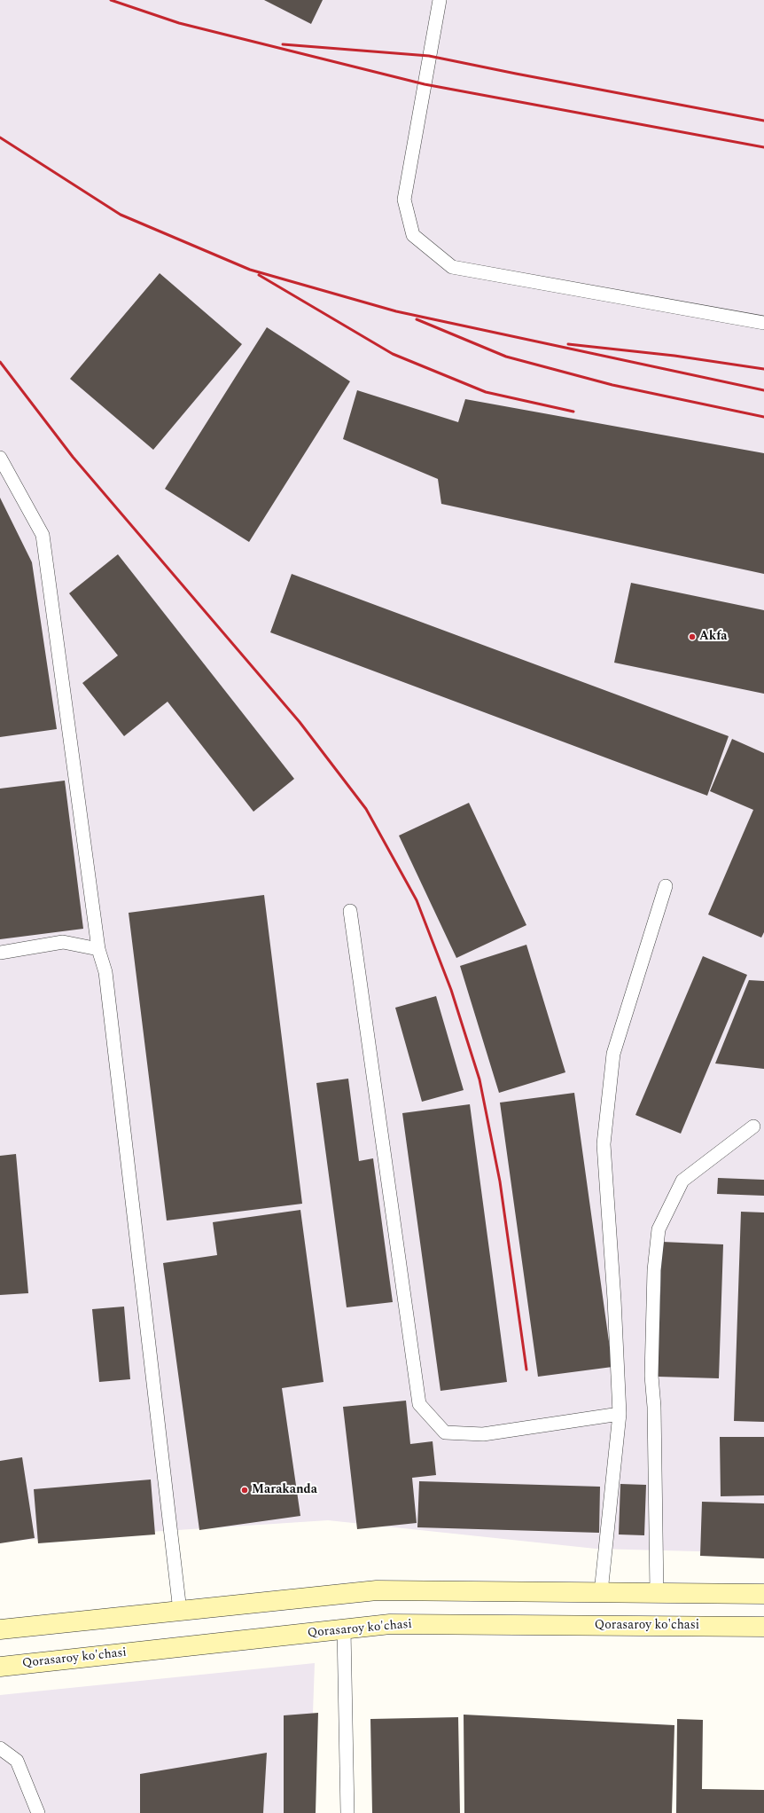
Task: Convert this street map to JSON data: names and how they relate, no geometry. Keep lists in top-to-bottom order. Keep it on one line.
{"streets":{"main road":["Qorasaroy ko'chasi"]},"places":["Akfa","Marakanda"]}
